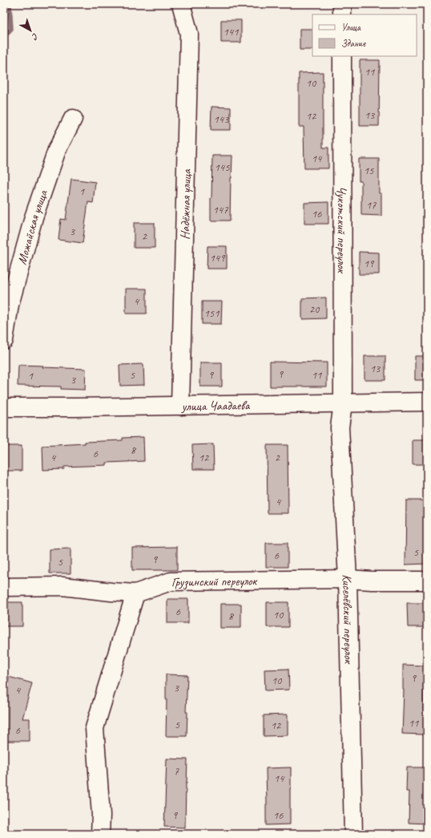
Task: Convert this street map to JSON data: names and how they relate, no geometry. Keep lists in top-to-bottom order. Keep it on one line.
{"streets":{"street":["Надёжная улица","Можайская улица","Чукотский переулок","улица Чаадаева","Грузинский переулок","Киселёвский переулок"]},"crossings":[["Надёжная улица","улица Чаадаева"],["Чукотский переулок","улица Чаадаева"],["Чукотский переулок","Киселёвский переулок"],["улица Чаадаева","Киселёвский переулок"],["Грузинский переулок","Киселёвский переулок"]],"house_numbers":["141","11","10","13","12","143","14","145","15","1","17","147","16","3","2","149","19","4","20","151","13","9","5","9","11","1","3","8","6","4","12","2","4","5","6","9","5","6","10","8","9","10","3","4","11","5","12","6","7","14","9","16"],"legend":["Улица","Здание"],"north":"bottom right"}
